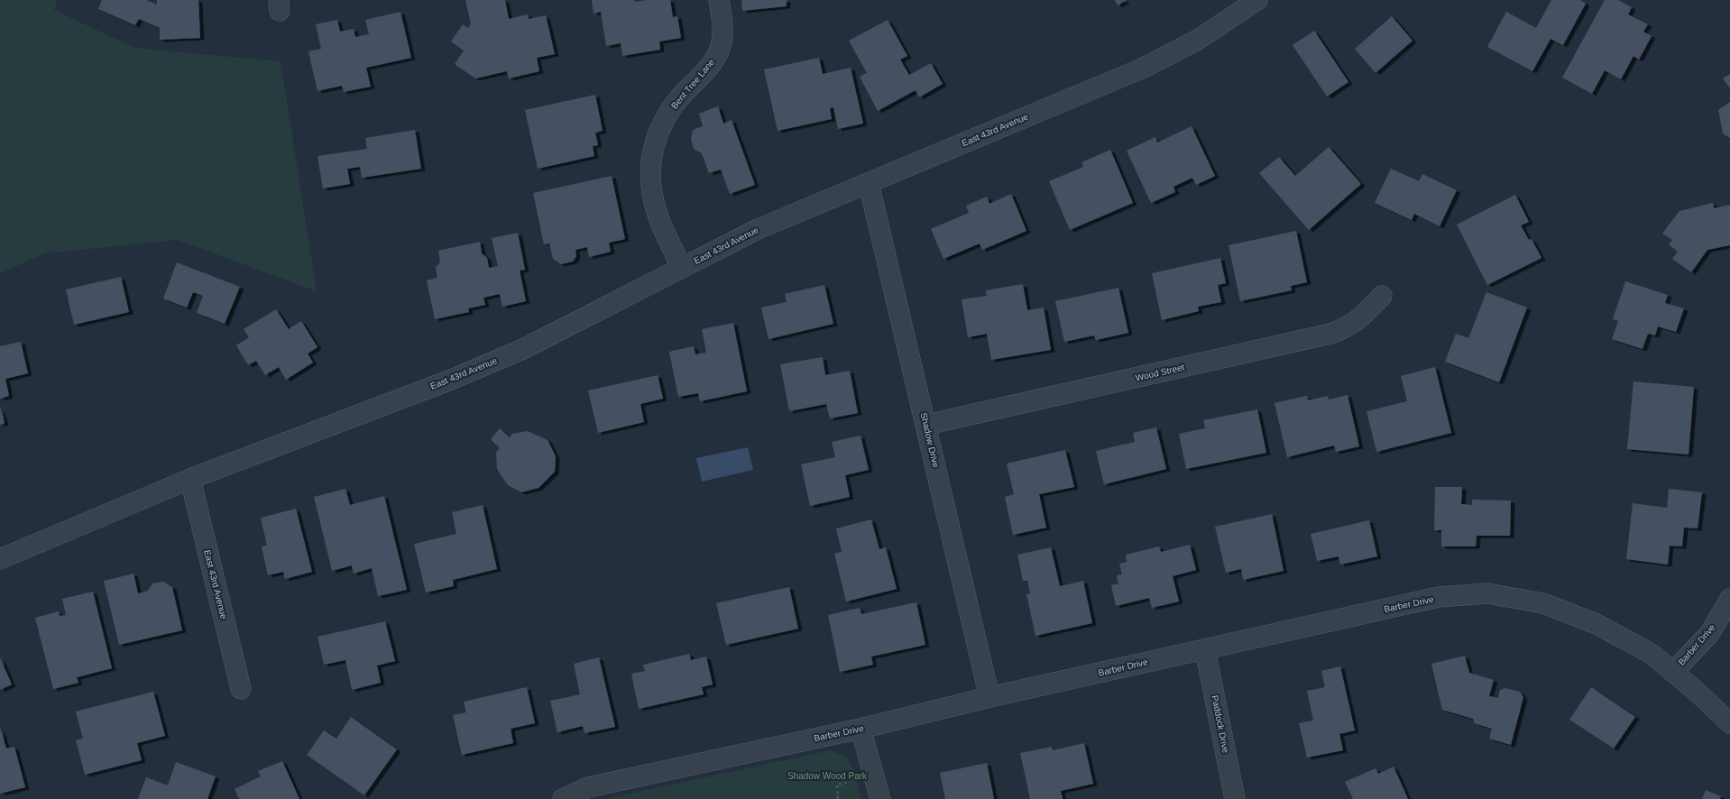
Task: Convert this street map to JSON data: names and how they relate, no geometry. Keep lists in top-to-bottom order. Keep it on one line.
{"streets":{"street":["Bent Tree Lane","East 43rd Avenue","Wood Street","Shadow Drive","Barber Drive","Paddock Drive"]},"crossings":[["Bent Tree Lane","East 43rd Avenue"],["East 43rd Avenue","Shadow Drive"],["Wood Street","Shadow Drive"],["Shadow Drive","Barber Drive"],["Barber Drive","Paddock Drive"]],"parks":["Shadow Wood Park"]}
